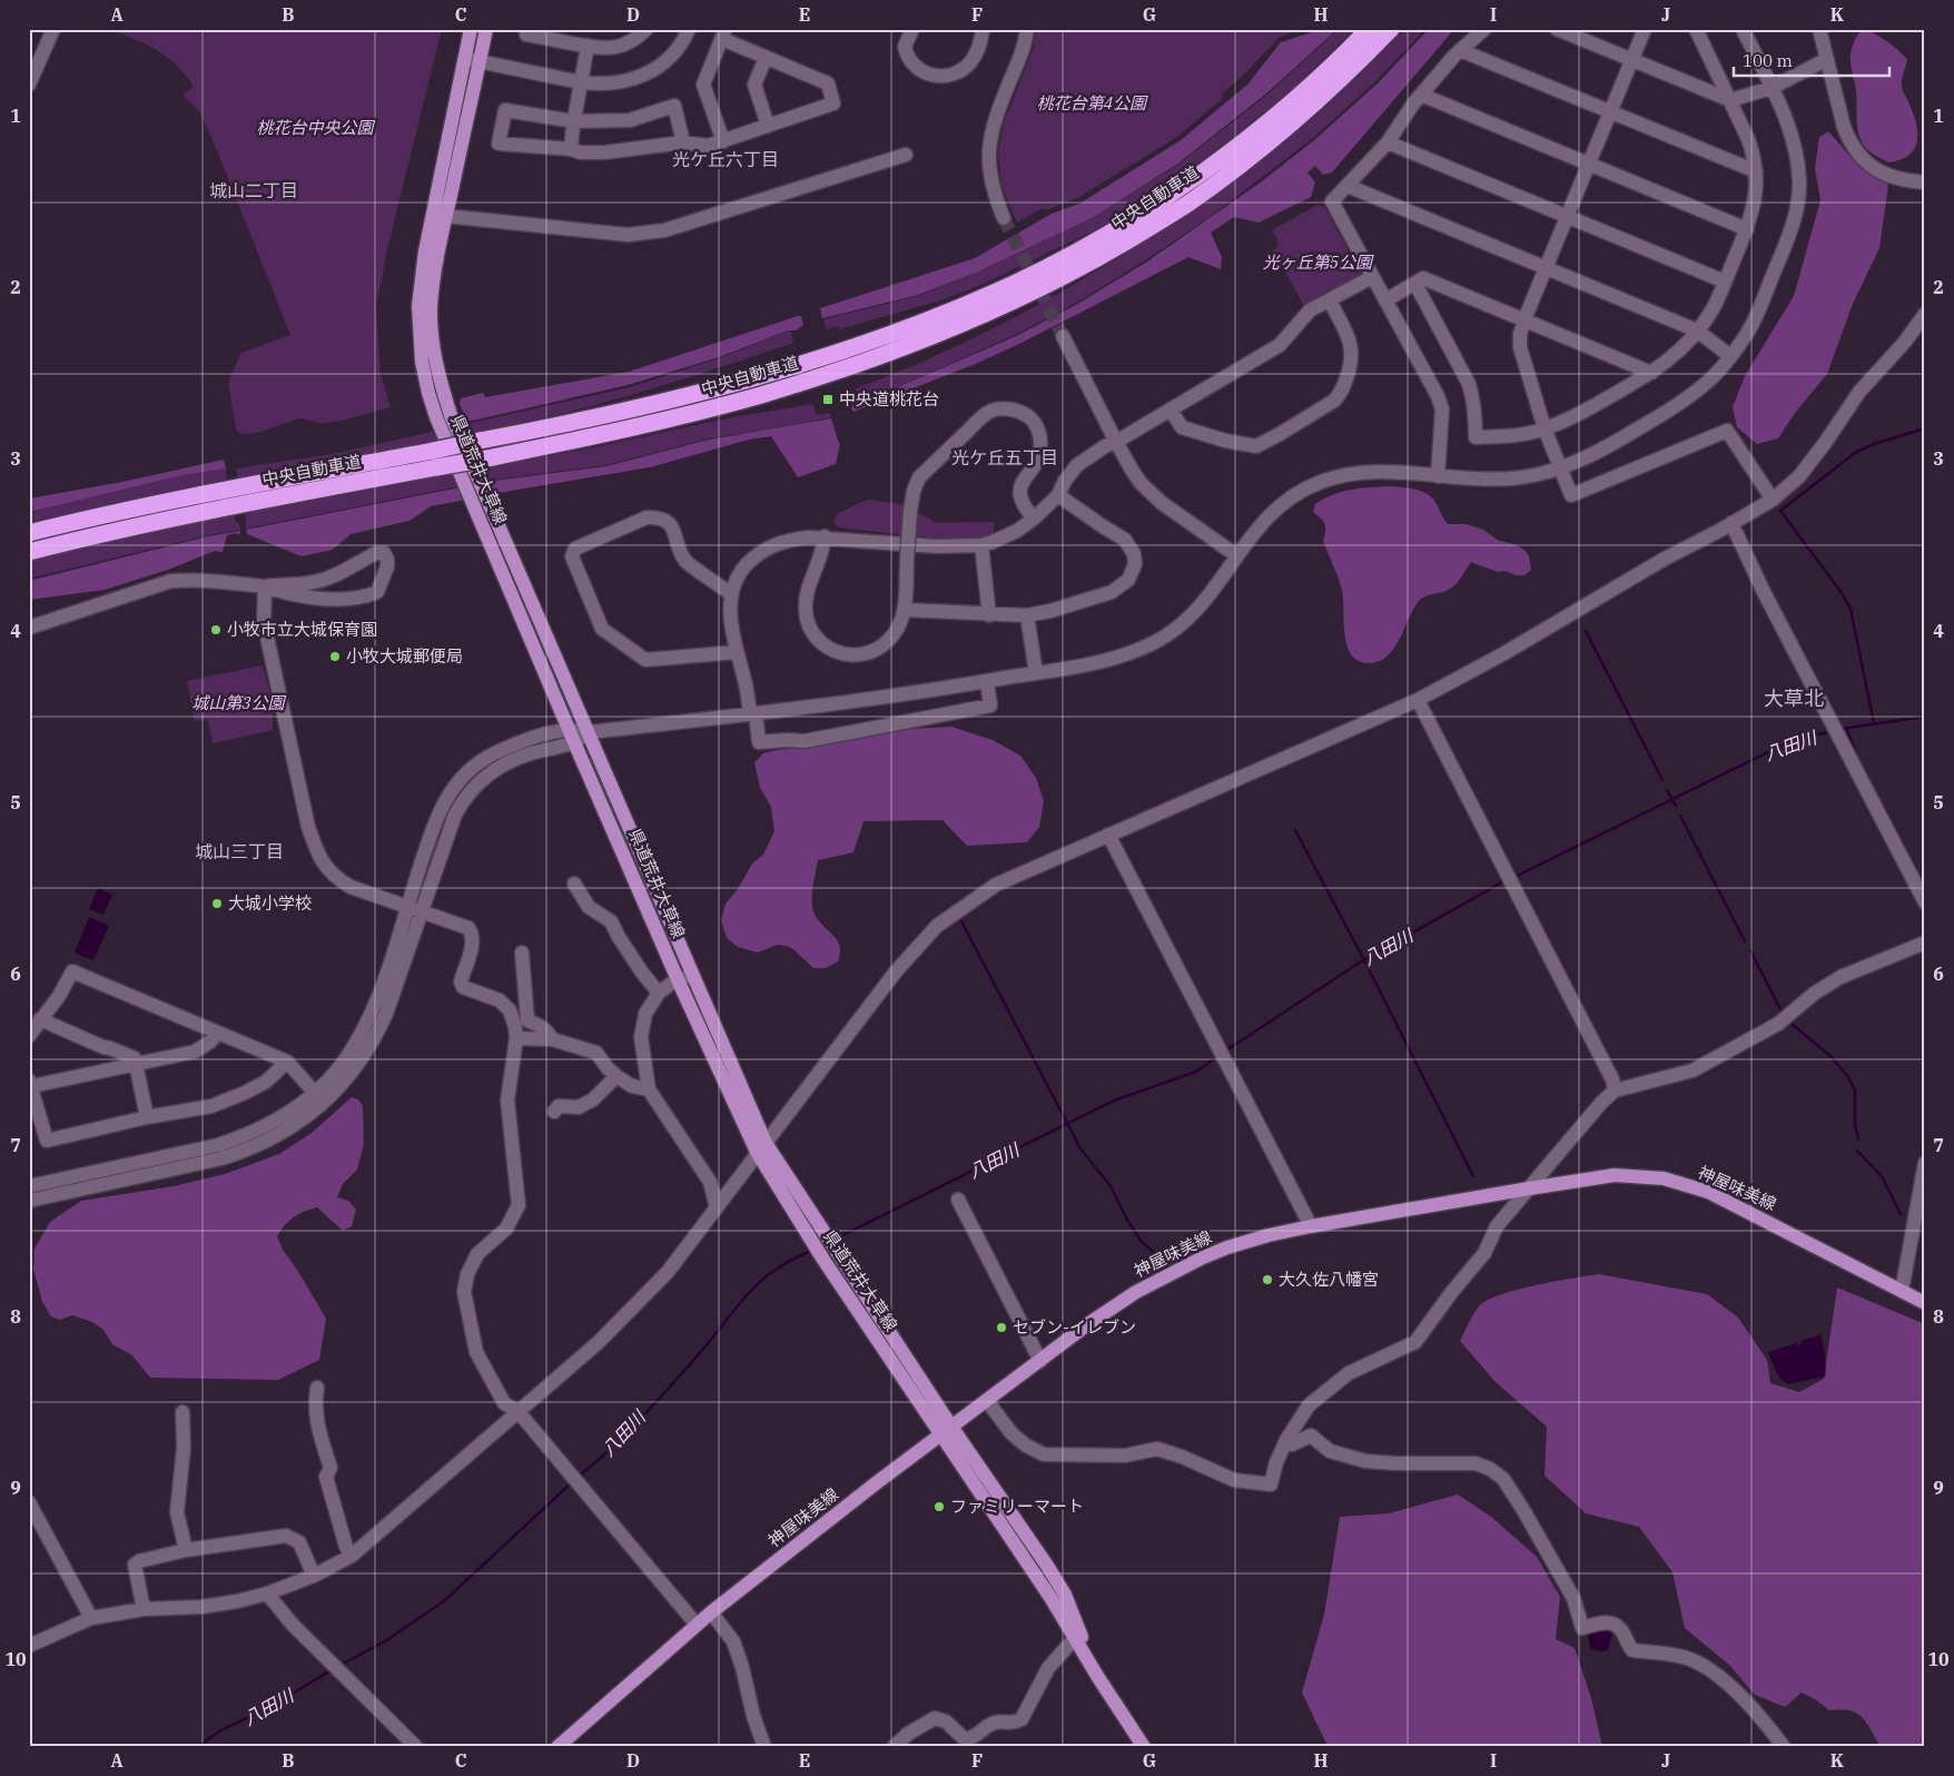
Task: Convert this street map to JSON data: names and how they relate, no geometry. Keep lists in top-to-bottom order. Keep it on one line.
{"streets":{"highway":["中央自動車道"],"main road":["県道荒井大草線","神屋味美線"]},"crossings":[["県道荒井大草線","神屋味美線"]],"districts":["光ケ丘六丁目","城山二丁目","光ケ丘五丁目","大草北","城山三丁目"],"water":["八田川"],"parks":["桃花台第4公園","桃花台中央公園","光ヶ丘第5公園","城山第3公園"],"places":{"transit":["中央道桃花台"],"other":["小牧市立大城保育園","小牧大城郵便局","大城小学校","大久佐八幡宮","セブン-イレブン","ファミリーマート"]},"scale_bar":"100 m","grid":{"columns":["A","B","C","D","E","F","G","H","I","J","K"],"rows":["1","2","3","4","5","6","7","8","9","10"]}}
